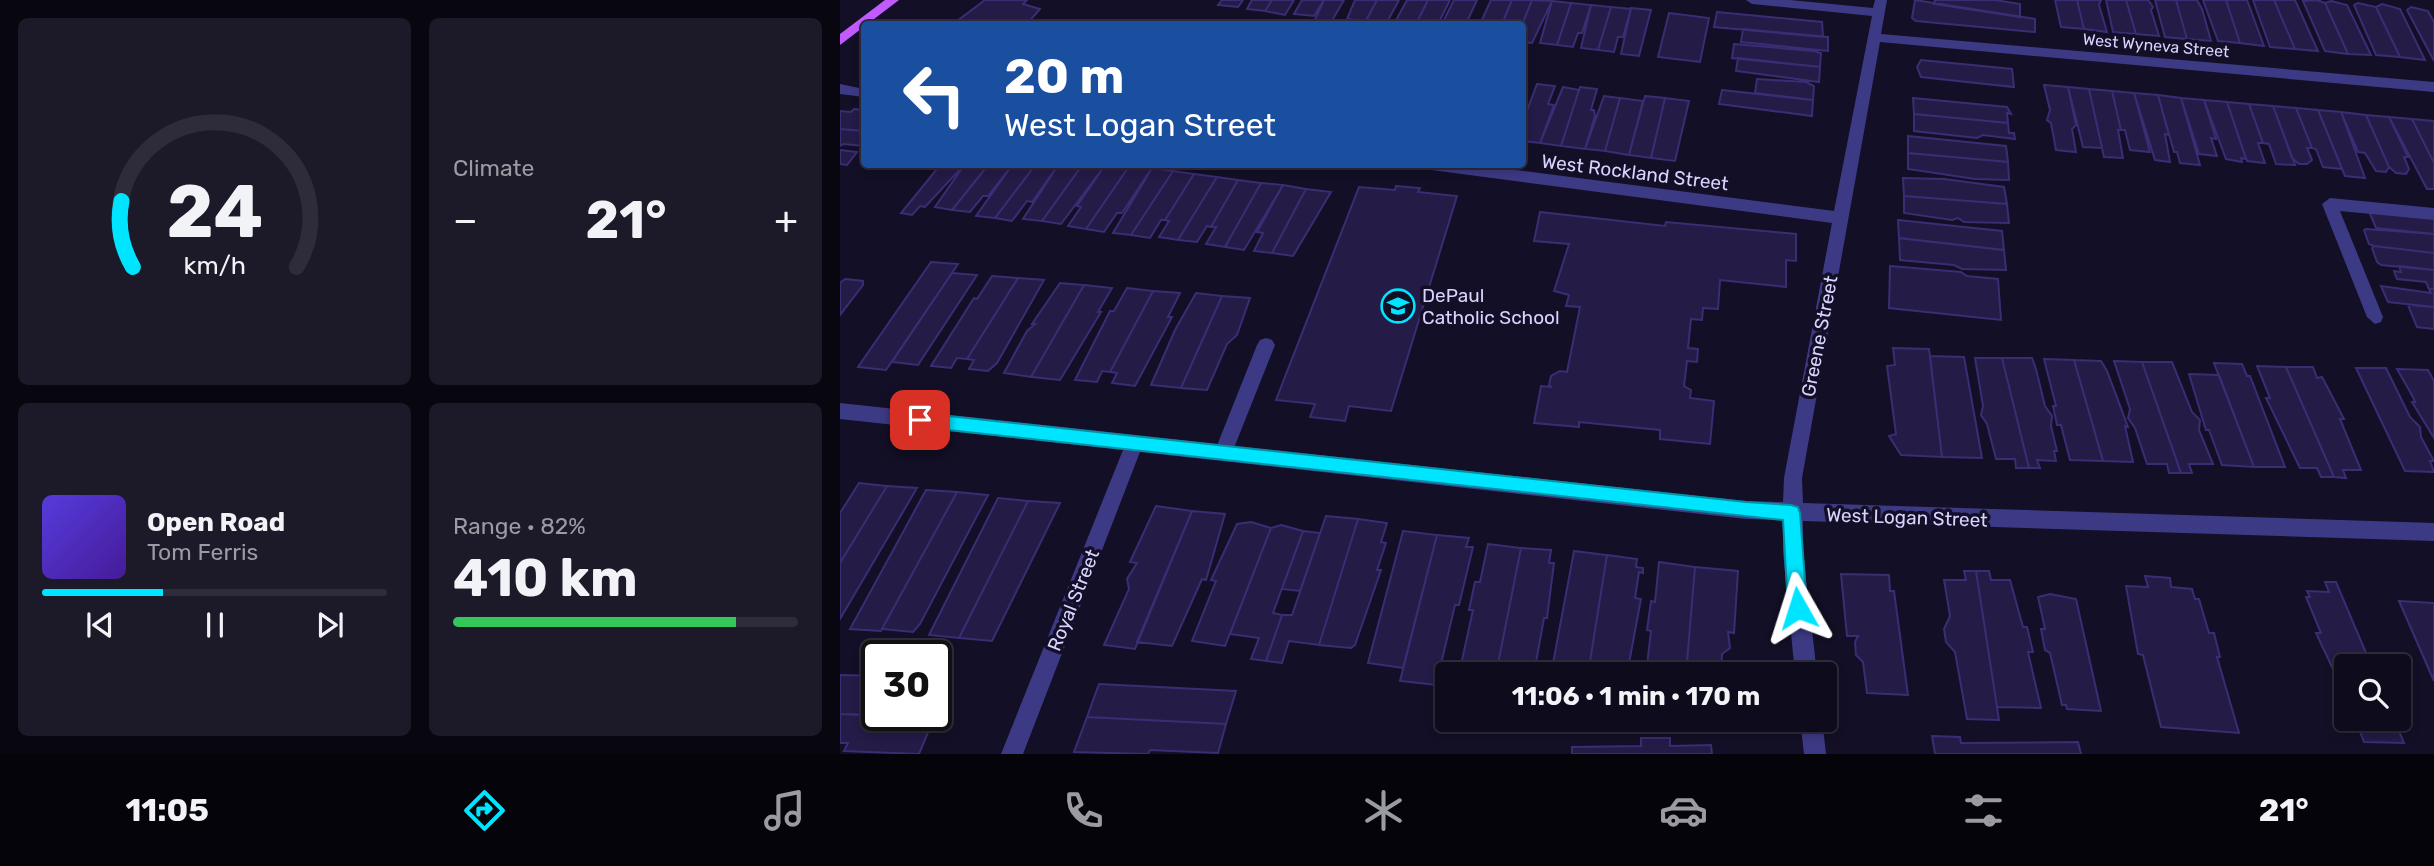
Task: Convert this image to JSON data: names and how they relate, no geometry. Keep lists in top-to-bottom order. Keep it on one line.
{"streets":{"street":["West Wyneva Street","West Rockland Street","Greene Street","West Logan Street","Royal Street"]},"crossings":[["West Wyneva Street","Greene Street"],["West Rockland Street","Greene Street"],["Greene Street","West Logan Street"],["West Logan Street","Royal Street"]],"places":{"school or university":["DePaul Catholic School"]},"page":{"tile":["Climate",["Range · 82%","410 km"]],"turn":["20 m","West Logan Street"],"heat":["−","21°","+"],"song":["Open Road","Tom Ferris"],"limit":"30","trip":"11:06 · 1 min · 170 m","tabs":["11:05","21°"],"gauge":["24","km/h"]}}
